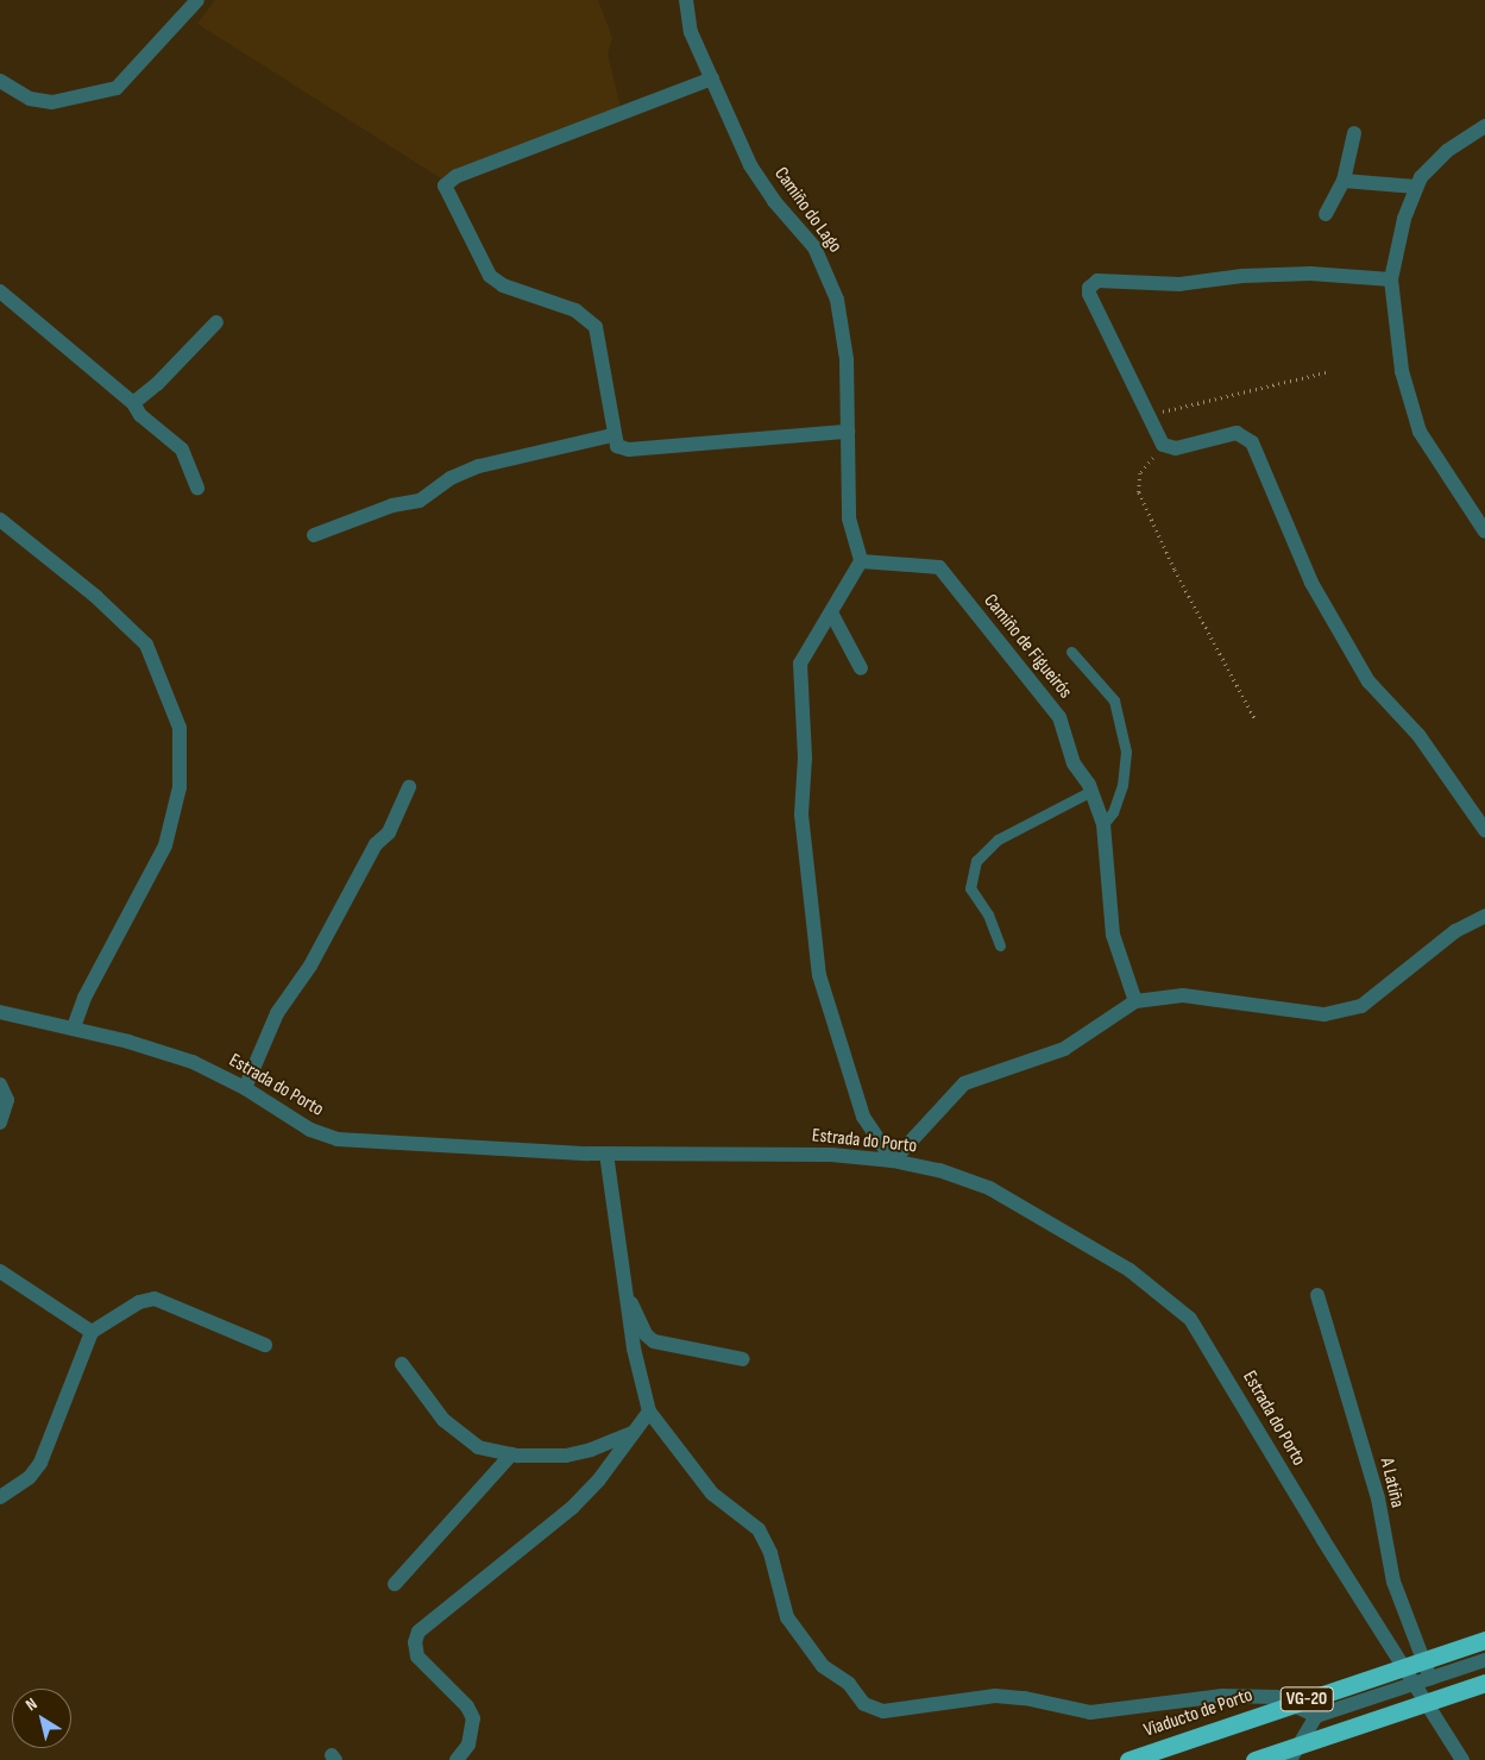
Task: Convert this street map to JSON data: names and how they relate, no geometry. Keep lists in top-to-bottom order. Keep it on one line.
{"streets":{"highway":["VG-20","Viaducto de Porto"],"street":["Camiño do Lago","Camiño de Figueirós","Estrada do Porto","A Latiña"]},"crossings":[["Camiño do Lago","Camiño de Figueirós"]],"north":"top left"}
